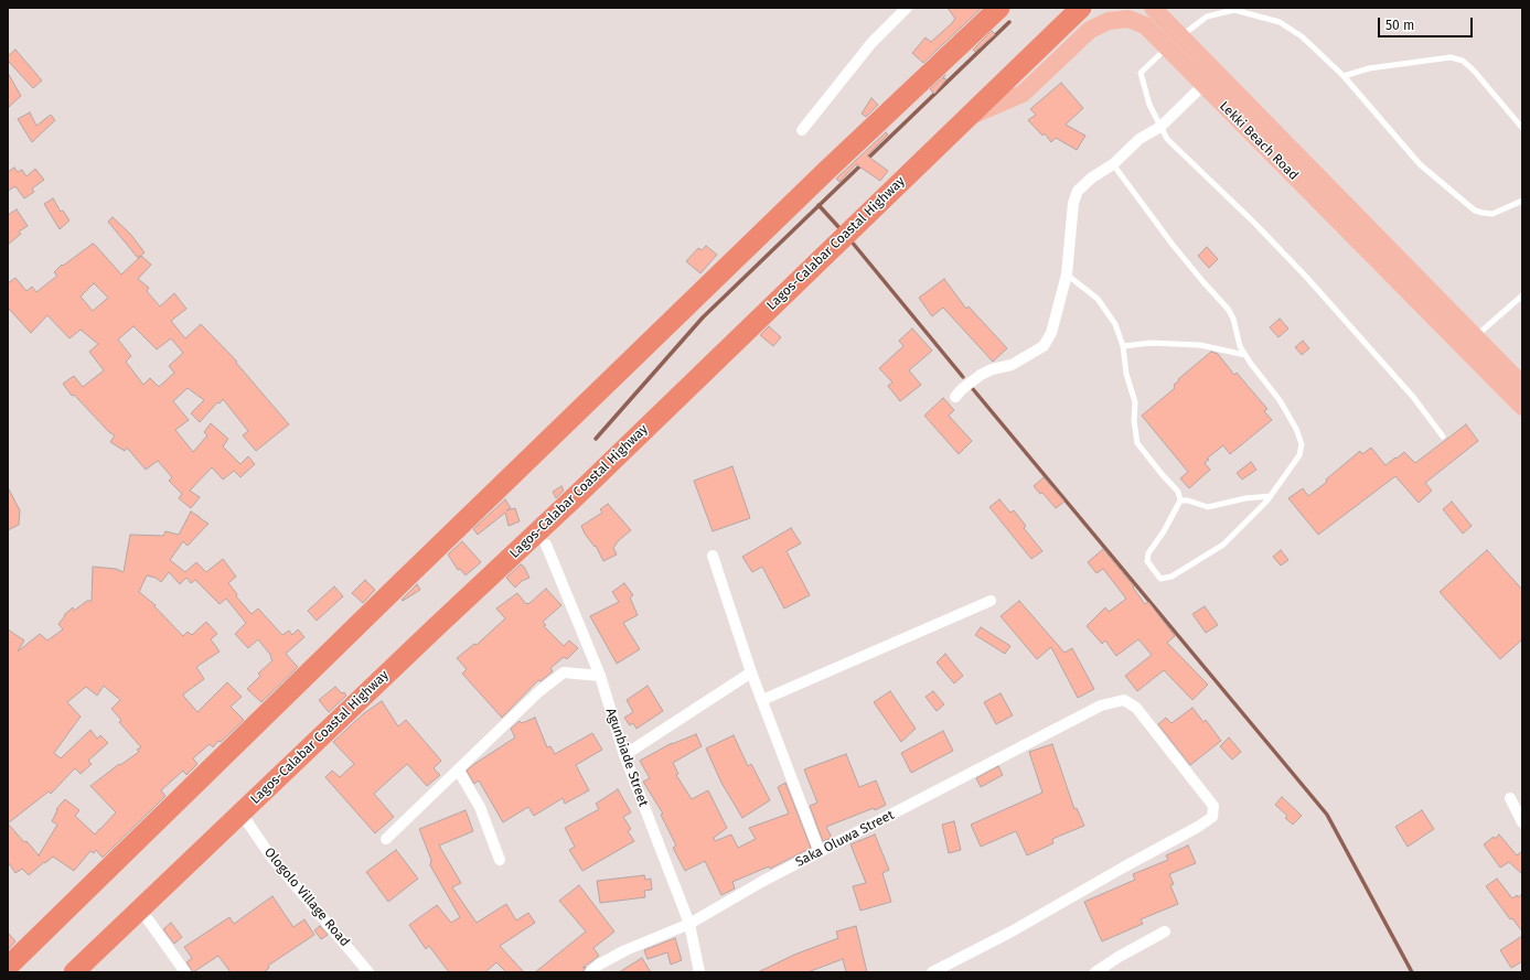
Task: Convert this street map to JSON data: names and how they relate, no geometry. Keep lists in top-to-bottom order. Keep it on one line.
{"streets":{"highway":["Lagos-Calabar Coastal Highway"],"main road":["Lekki Beach Road"],"street":["Agunbiade Street","Saka Oluwa Street","Ologolo Village Road"]},"crossings":[["Lekki Beach Road","Lagos-Calabar Coastal Highway"],["Agunbiade Street","Saka Oluwa Street"]],"scale_bar":"50 m"}
